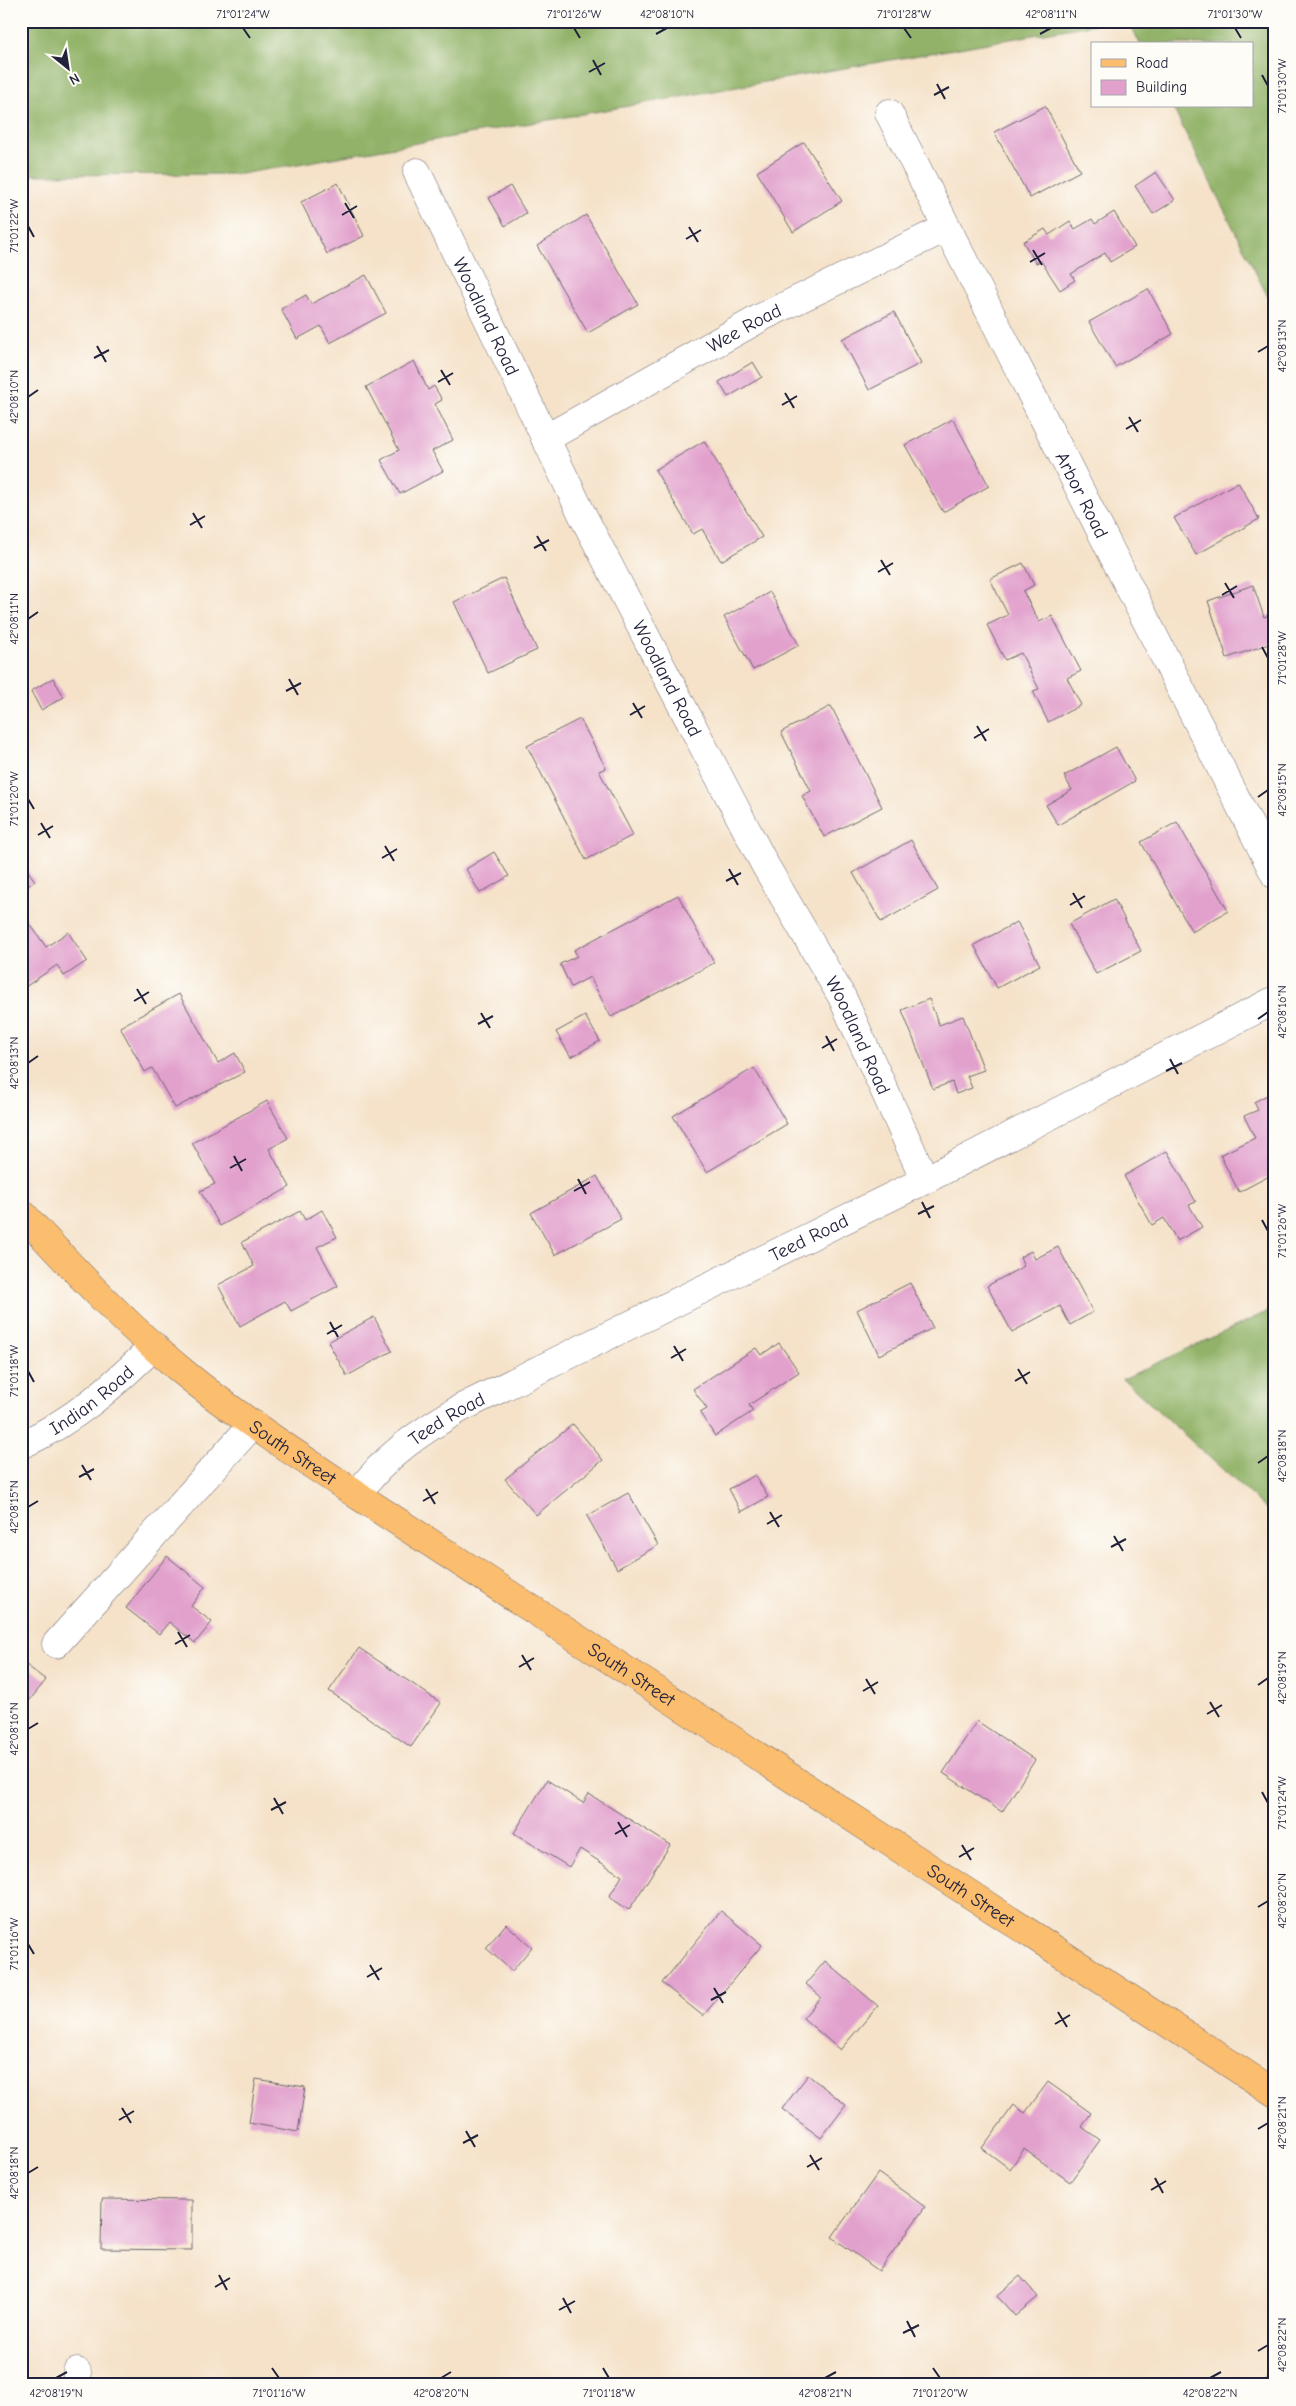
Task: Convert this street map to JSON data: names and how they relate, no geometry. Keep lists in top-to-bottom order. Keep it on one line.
{"streets":{"main road":["South Street"],"street":["Woodland Road","Wee Road","Arbor Road","Teed Road","Indian Road"]},"crossings":[["Woodland Road","Wee Road"],["Woodland Road","Teed Road"],["Wee Road","Arbor Road"],["Teed Road","South Street"],["Indian Road","South Street"]],"legend":["Road","Building"],"north":"bottom right","coordinates":["71°01'24\"W","71°01'26\"W","42°08'10\"N","71°01'28\"W","42°08'11\"N","71°01'30\"W","71°01'22\"W","42°08'13\"N","42°08'15\"N","71°01'20\"W","42°08'16\"N","71°01'18\"W","42°08'18\"N","42°08'19\"N","42°08'20\"N","71°01'16\"W","42°08'21\"N","42°08'22\"N"]}
